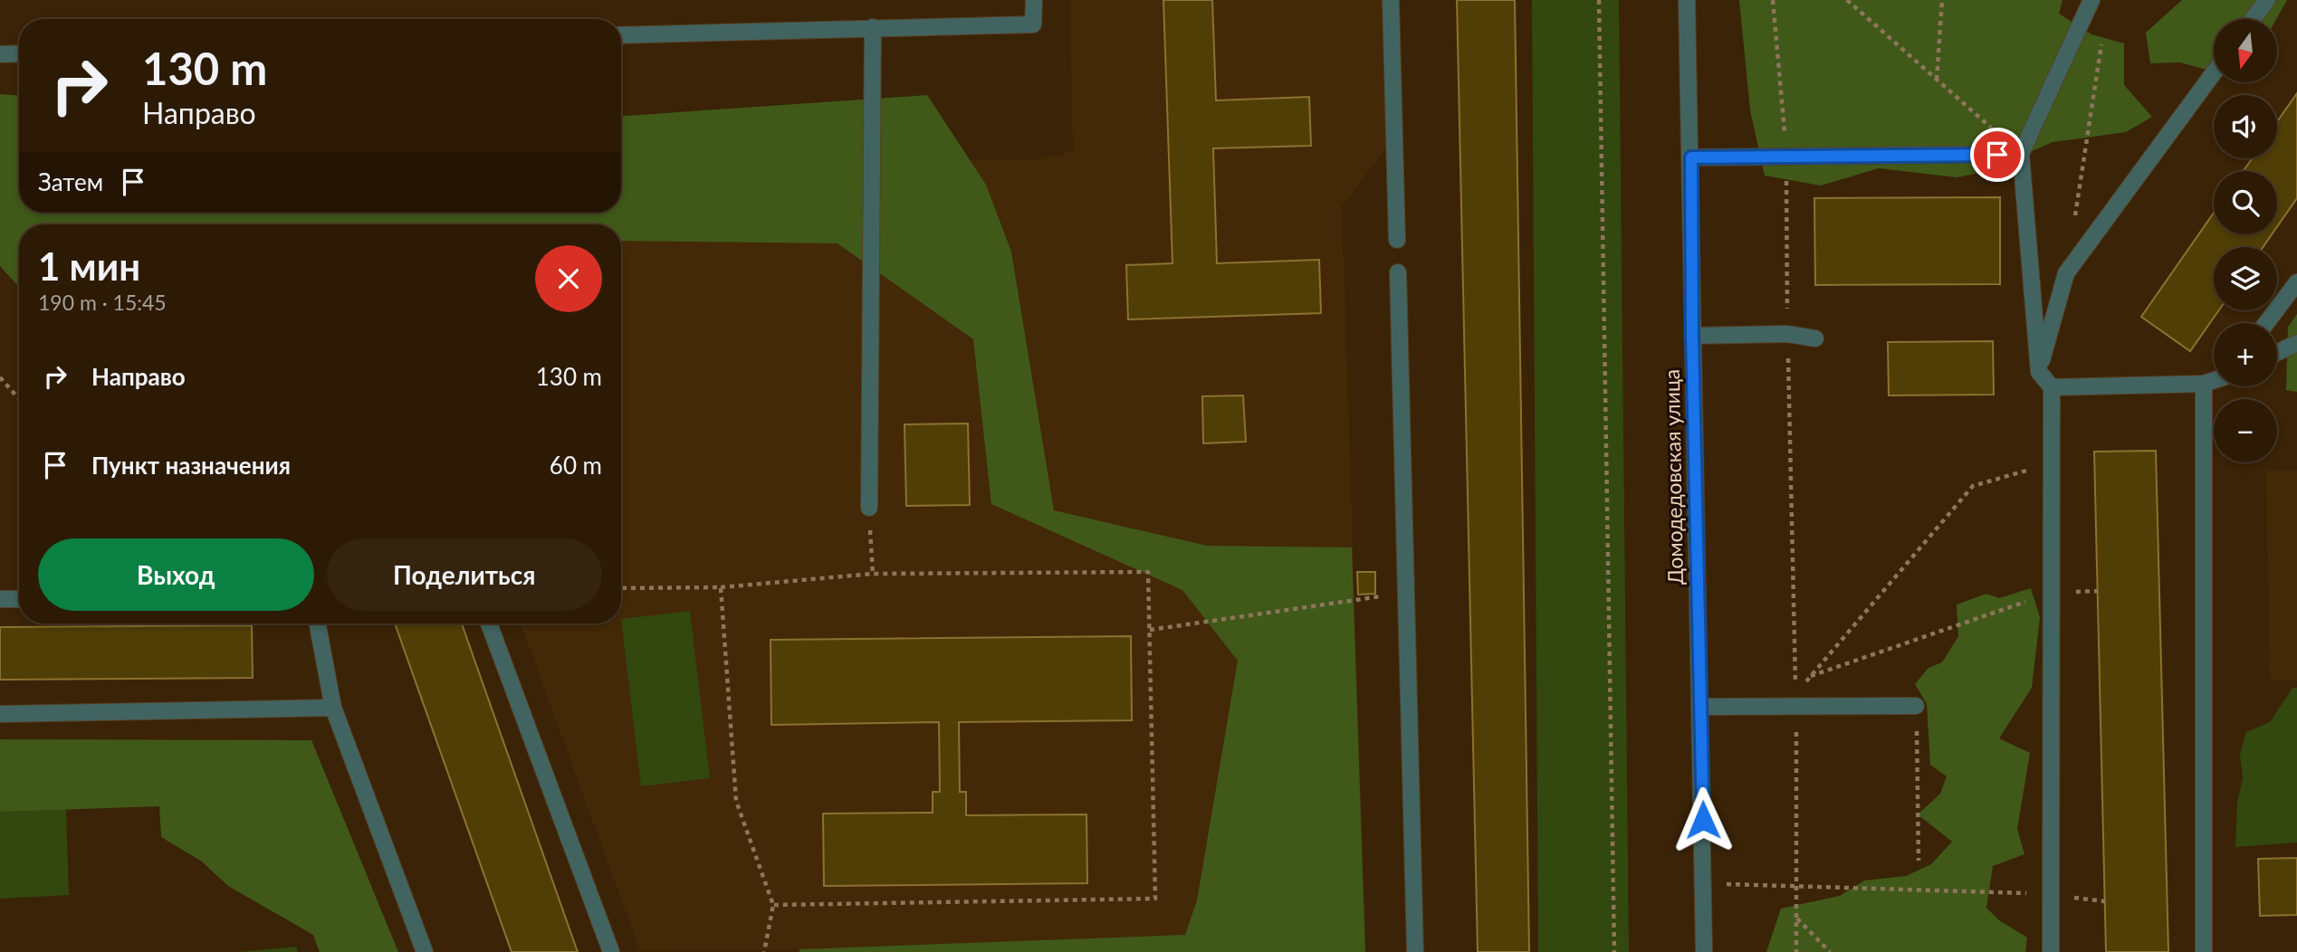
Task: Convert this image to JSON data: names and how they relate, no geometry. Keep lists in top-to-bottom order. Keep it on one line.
{"streets":{"street":["Домодедовская улица"]},"north":"bottom","page":{"map_buttons":["+","−"],"turn":["130 m","Направо"],"then":"Затем","heading":["1 мин","190 m · 15:45"],"list":[{"name":"Направо","value":"130 m"},{"name":"Пункт назначения","value":"60 m"}],"buttons":["Выход","Поделиться"]}}
